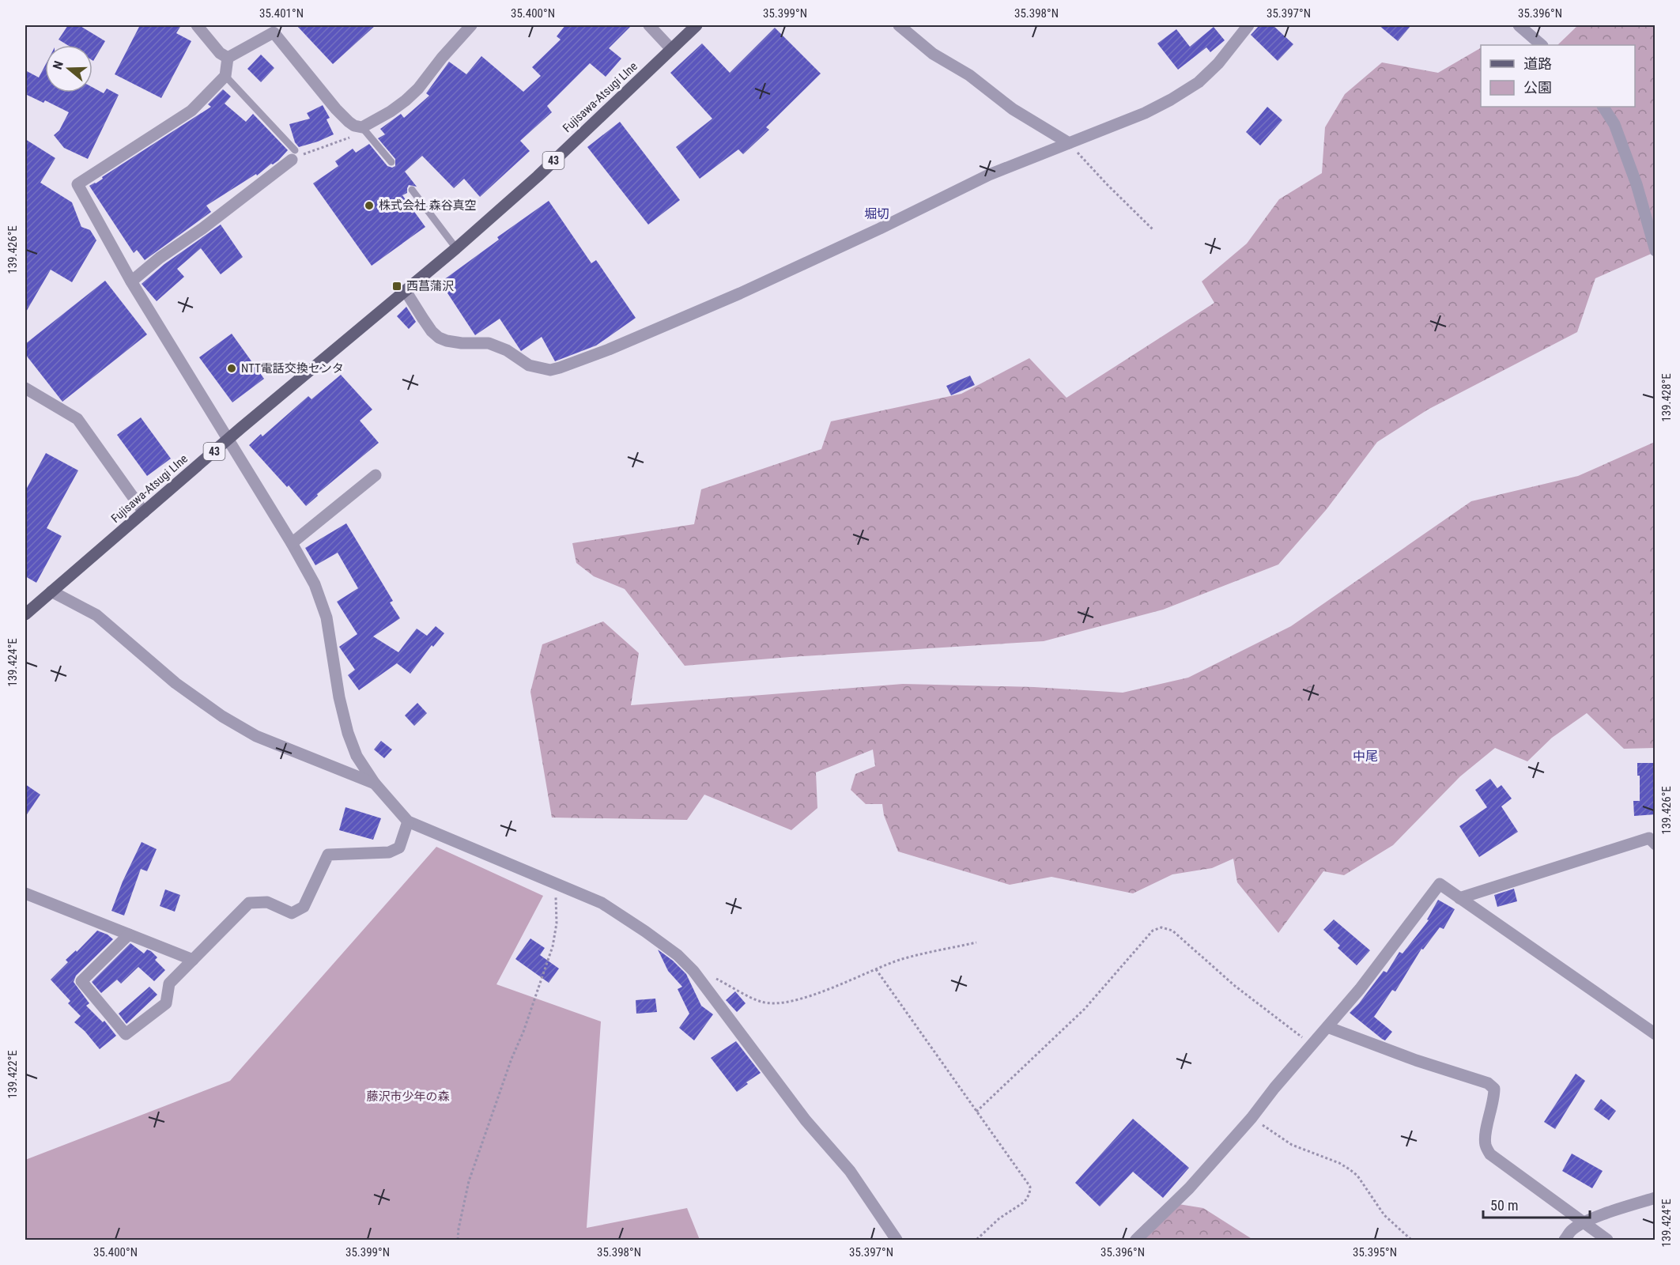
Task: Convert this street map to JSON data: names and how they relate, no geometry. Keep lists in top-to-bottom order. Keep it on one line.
{"streets":{"main road":["Fujisawa-Atsugi LIne","43"]},"districts":["堀切","中尾"],"parks":["藤沢市少年の森"],"places":{"other":["株式会社 森谷真空","NTT電話交換センタ"],"transit":["西菖蒲沢"]},"legend":["道路","公園"],"scale_bar":"50 m","north":"left","coordinates":["35.401°N","35.400°N","35.399°N","35.398°N","35.397°N","35.396°N","139.426°E","139.428°E","139.424°E","139.422°E","35.395°N"]}
